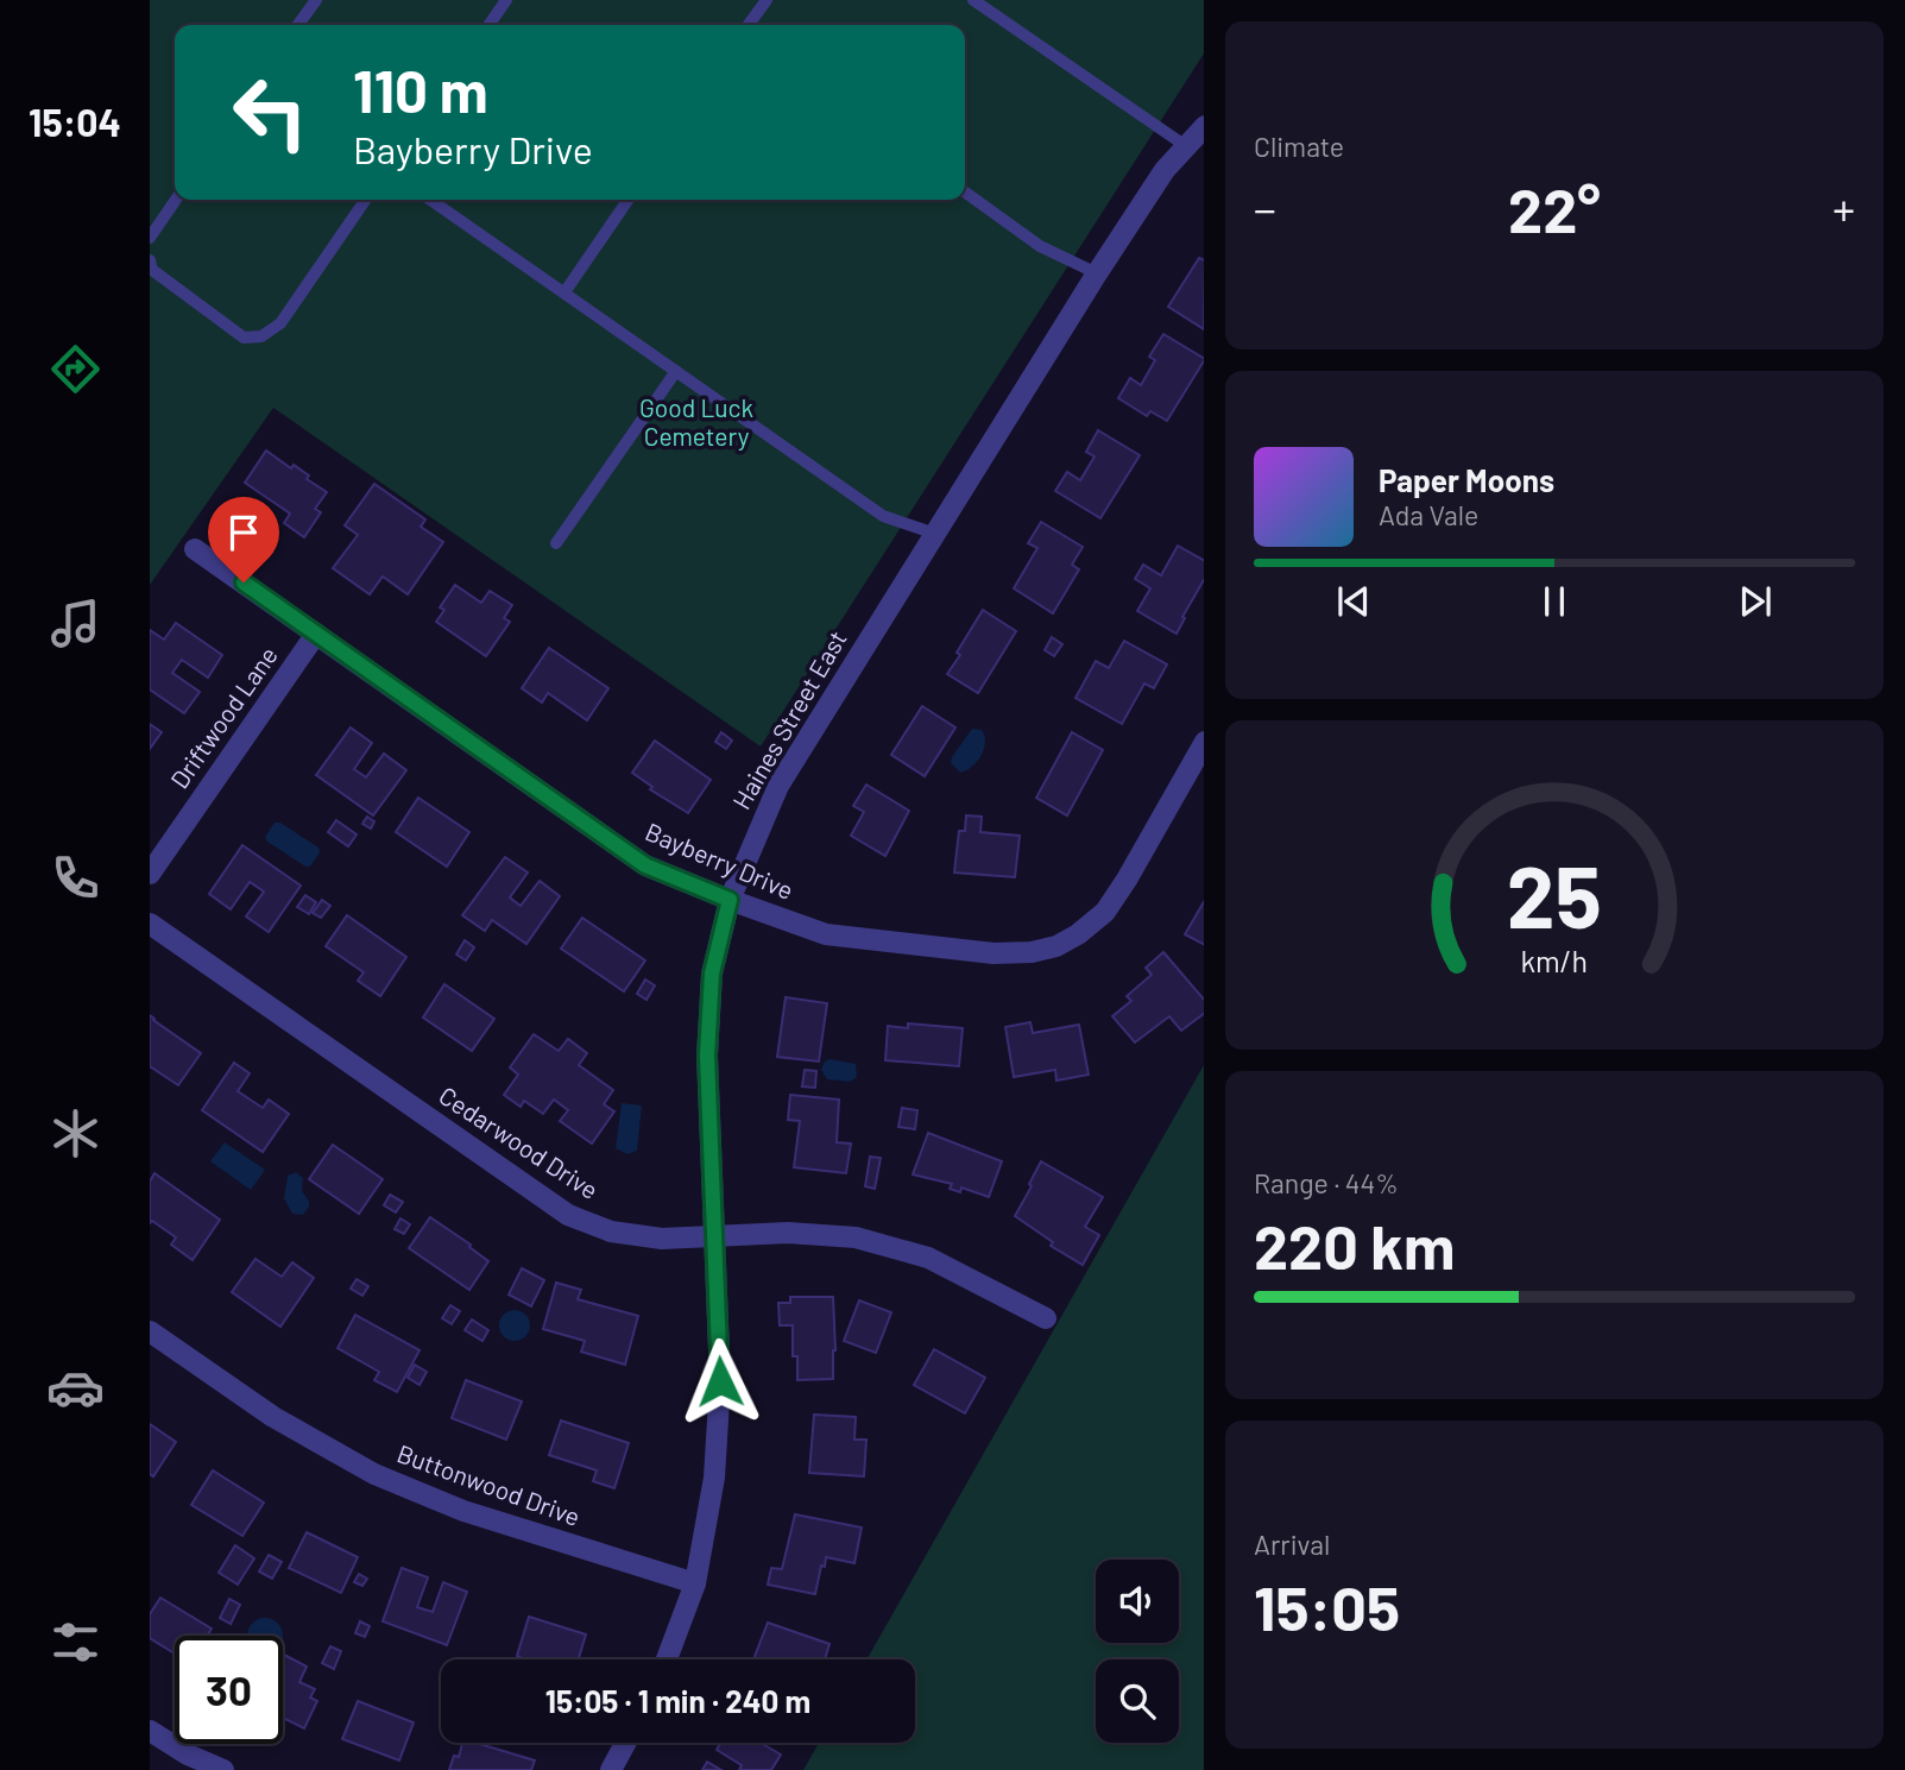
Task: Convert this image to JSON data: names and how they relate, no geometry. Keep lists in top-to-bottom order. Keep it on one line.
{"streets":{"street":["Driftwood Lane","Haines Street East","Bayberry Drive","Cedarwood Drive","Buttonwood Drive"]},"crossings":[["Driftwood Lane","Bayberry Drive"],["Haines Street East","Bayberry Drive"],["Haines Street East","Cedarwood Drive"],["Haines Street East","Buttonwood Drive"]],"parks":["Good Luck Cemetery"],"page":{"tabs":"15:04","tile":["Climate",["Range · 44%","220 km"],["Arrival","15:05"]],"turn":["110 m","Bayberry Drive"],"heat":["−","22°","+"],"song":["Paper Moons","Ada Vale"],"limit":"30","trip":"15:05 · 1 min · 240 m","gauge":["25","km/h"]}}
